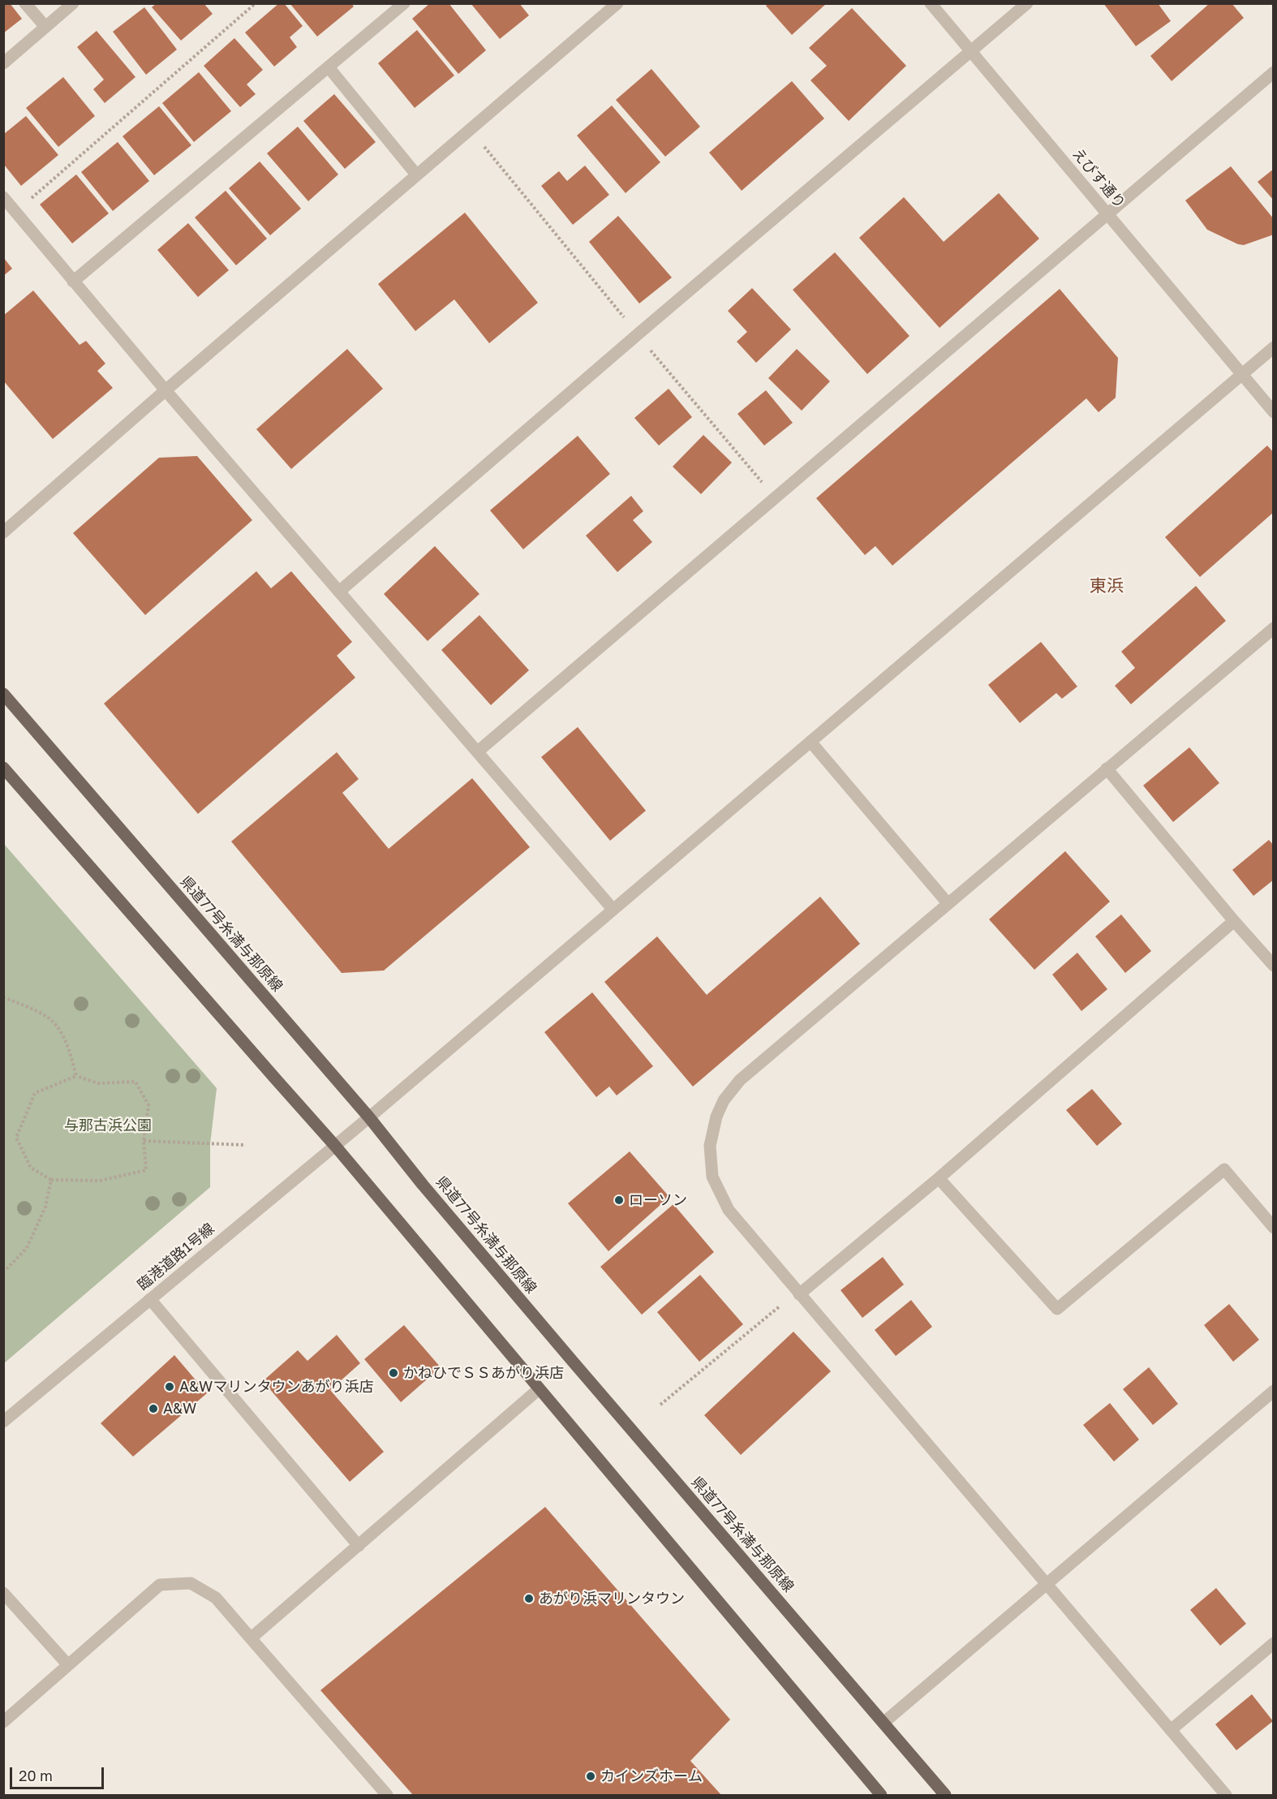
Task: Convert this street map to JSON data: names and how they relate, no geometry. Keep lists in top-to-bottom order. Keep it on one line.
{"streets":{"main road":["県道77号糸満与那原線"],"street":["えびす通り","臨港道路1号線"]},"crossings":[["えびす通り","臨港道路1号線"],["県道77号糸満与那原線","臨港道路1号線"]],"districts":["東浜"],"parks":["与那古浜公園"],"places":["ローソン","かねひでＳＳあがり浜店","A&Wマリンタウンあがり浜店","A&W","あがり浜マリンタウン","カインズホーム"],"scale_bar":"20 m"}
